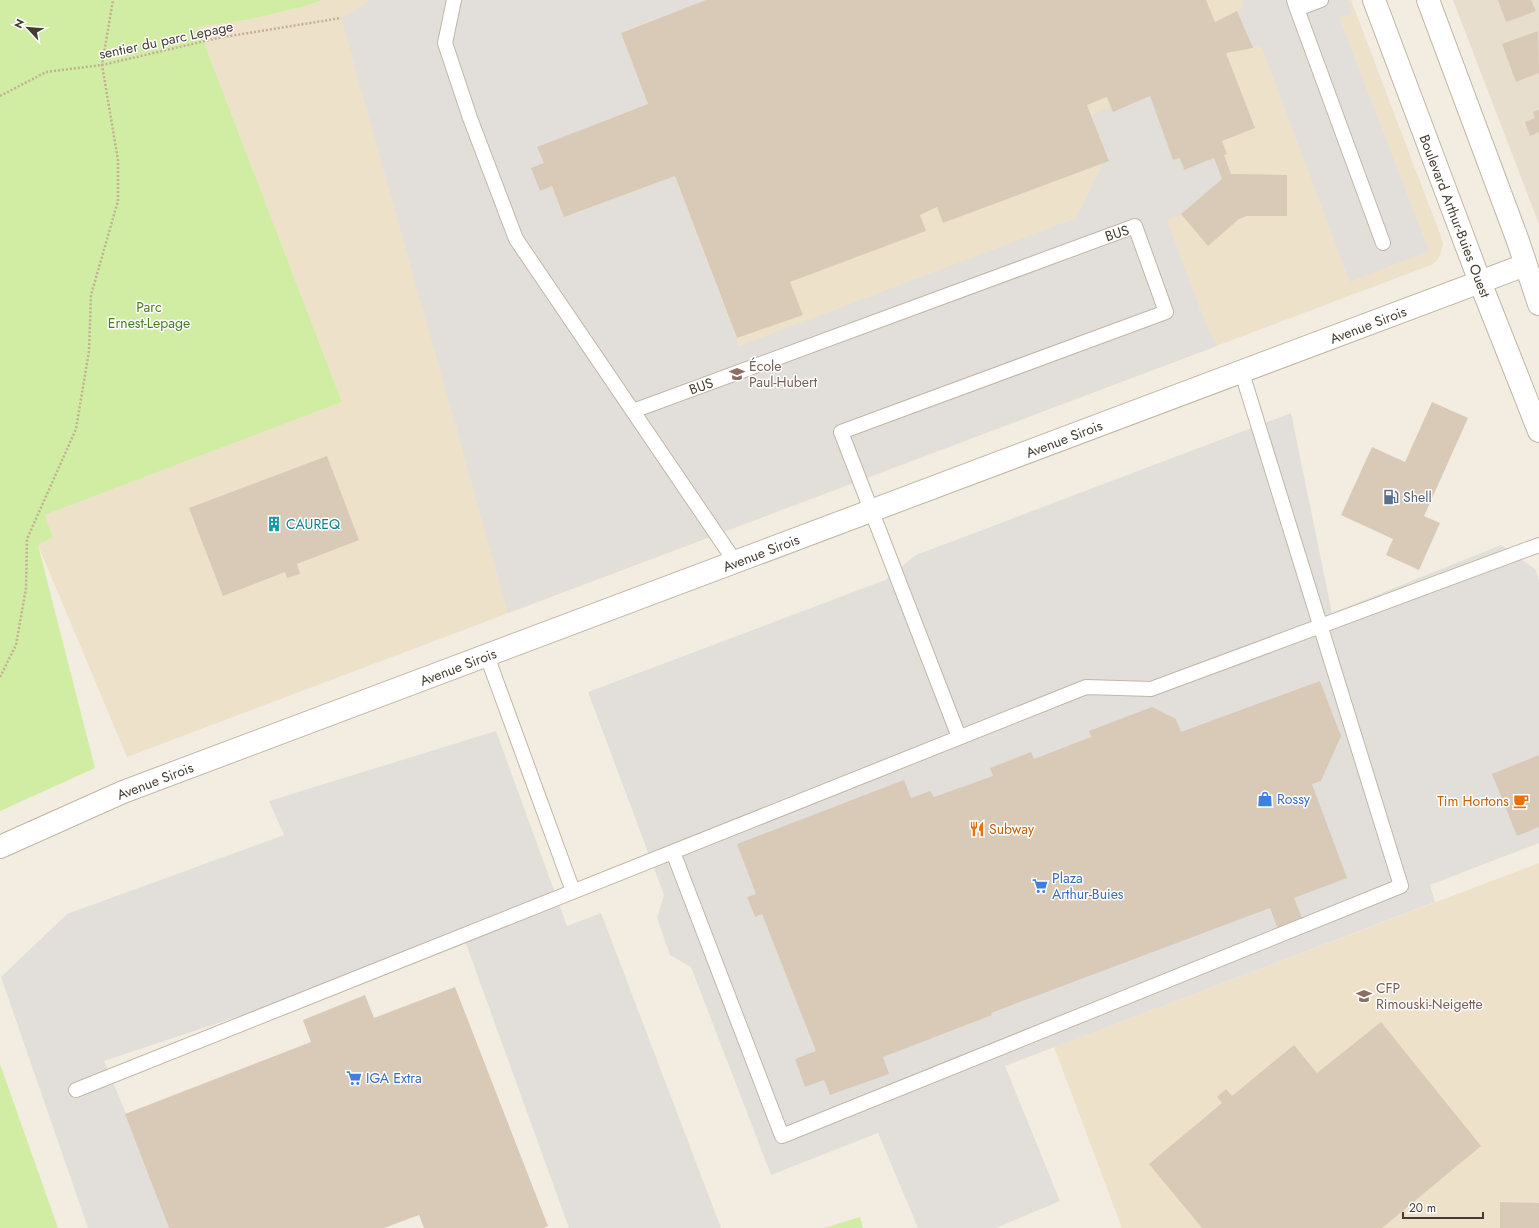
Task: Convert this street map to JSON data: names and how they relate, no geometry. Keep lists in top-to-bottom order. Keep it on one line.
{"streets":{"street":["Boulevard Arthur-Buies Ouest","Avenue Sirois"],"lane":["BUS"],"path":["sentier du parc Lepage"]},"crossings":[["Boulevard Arthur-Buies Ouest","Avenue Sirois"],["BUS","Avenue Sirois"]],"parks":["Parc Ernest-Lepage"],"places":{"school or university":["École Paul-Hubert","CFP Rimouski-Neigette"],"fuel station":["Shell"],"building":["CAUREQ"],"shop":["Rossy"],"cafe":["Tim Hortons"],"restaurant":["Subway"],"supermarket":["Plaza Arthur-Buies","IGA Extra"]},"scale_bar":"20 m","north":"top left"}
